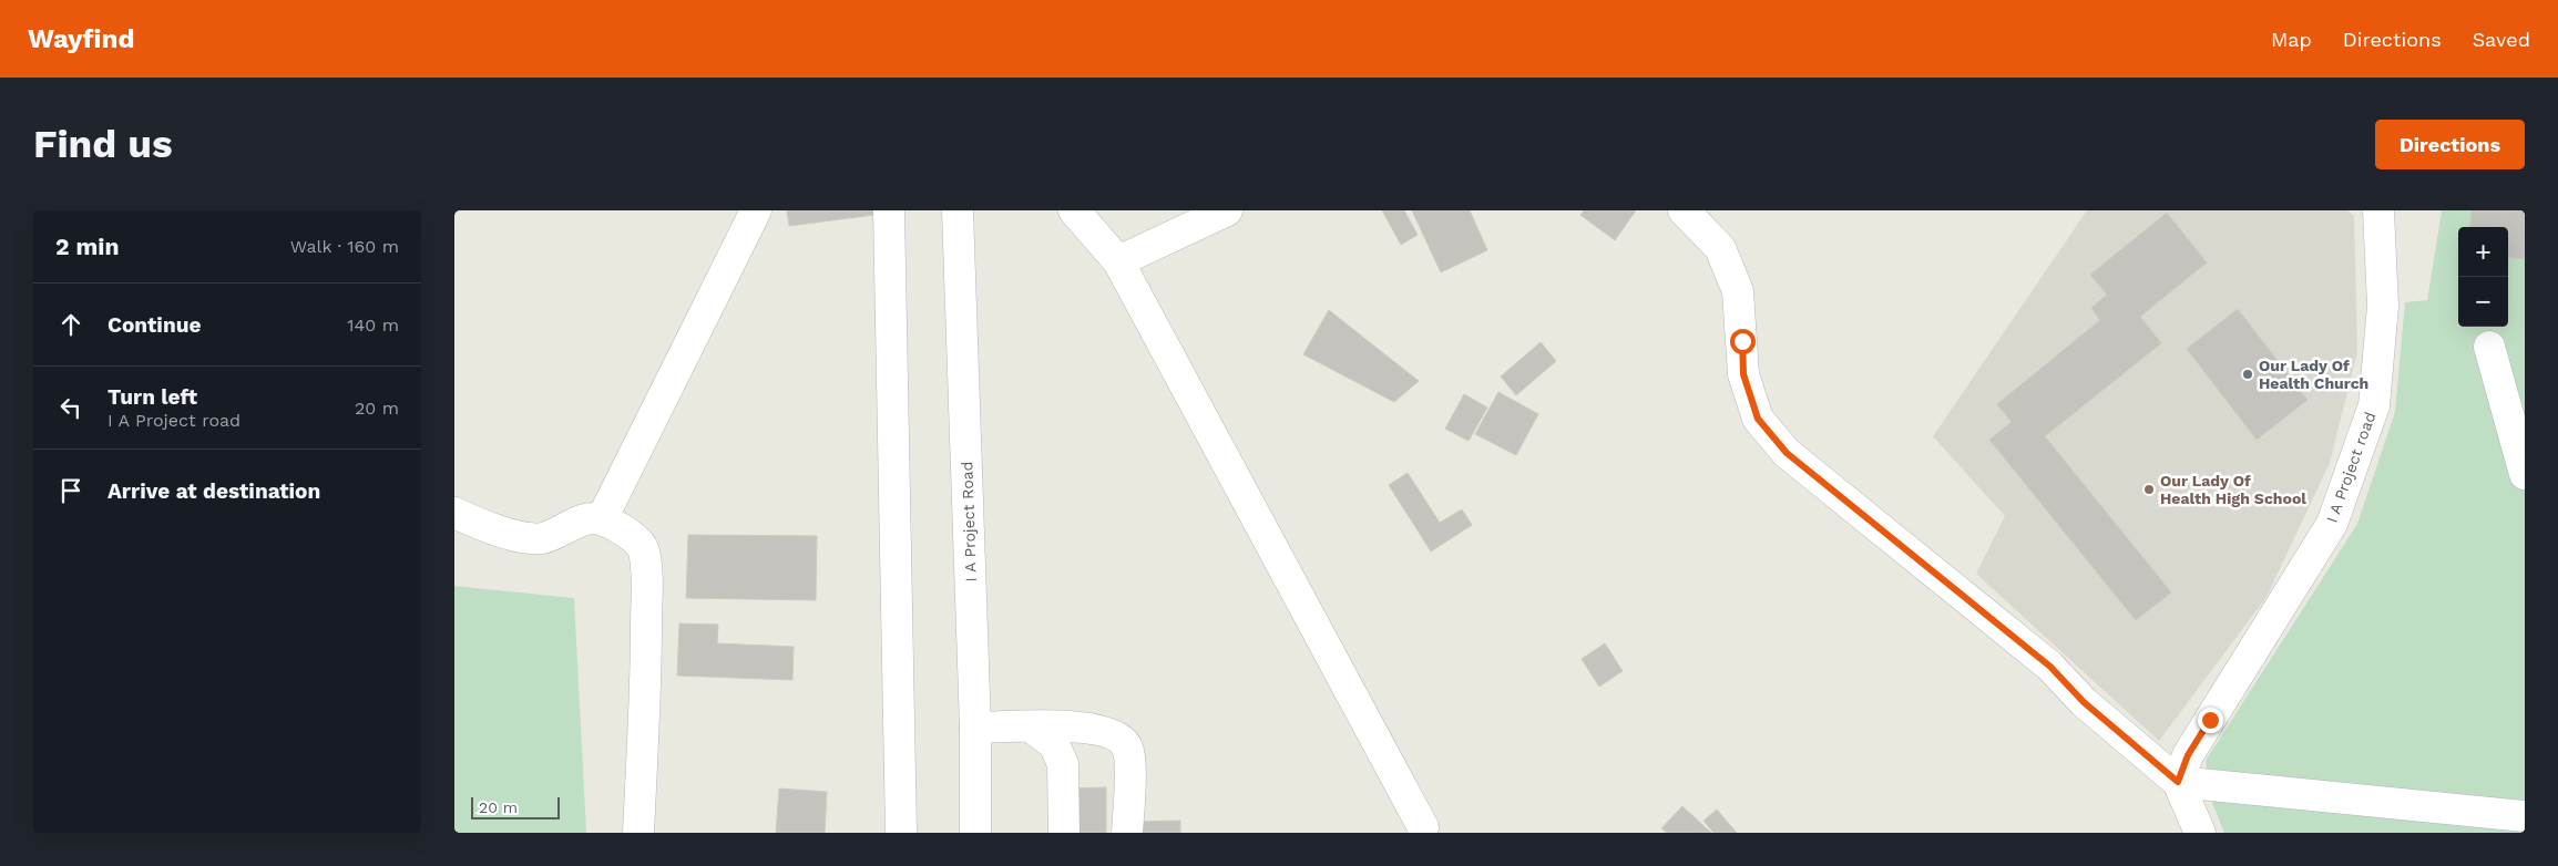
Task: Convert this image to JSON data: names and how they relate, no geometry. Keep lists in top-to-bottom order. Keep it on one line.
{"streets":{"street":["I A Project road","I A Project Road"]},"places":["Our Lady Of Health Church","Our Lady Of Health High School"],"scale_bar":"20 m","page":{"header":"Wayfind","nav":["Map","Directions","Saved"],"buttons":"Directions","title":"Find us","heading":["2 min","Walk · 160 m"],"map_buttons":["+","−"],"list":[["Continue","140 m"],["Turn left","I A Project road","20 m"],"Arrive at destination"],"scale":"20 m"}}
